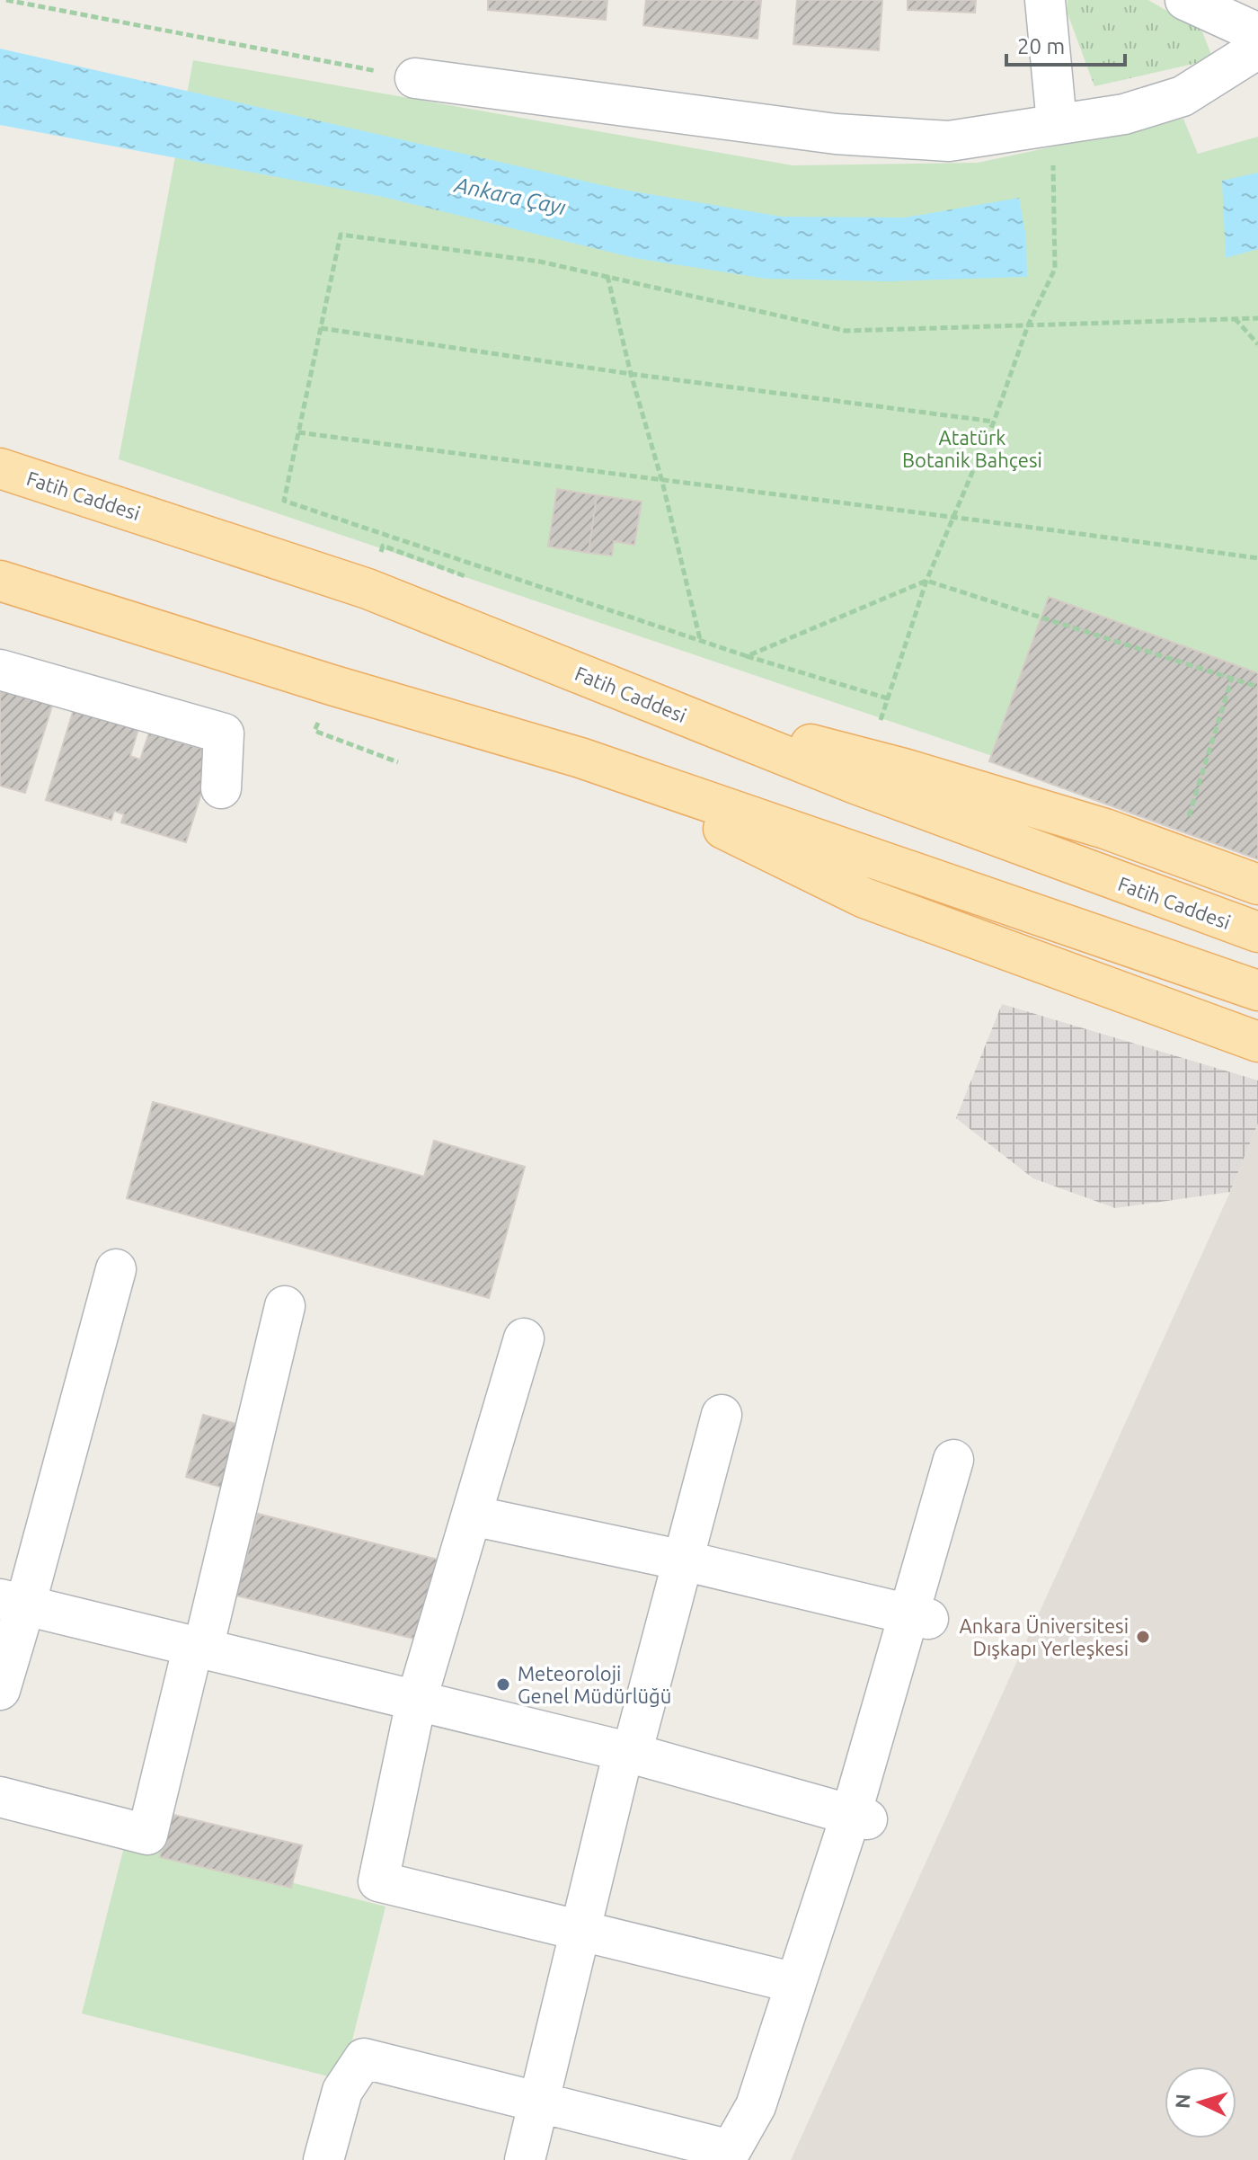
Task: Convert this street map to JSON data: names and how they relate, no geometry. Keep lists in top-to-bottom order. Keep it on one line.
{"streets":{"main road":["Fatih Caddesi"]},"water":["Ankara Çayı"],"parks":["Atatürk Botanik Bahçesi"],"places":["Ankara Üniversitesi Dışkapı Yerleşkesi","Meteoroloji Genel Müdürlüğü"],"scale_bar":"20 m","north":"left"}
